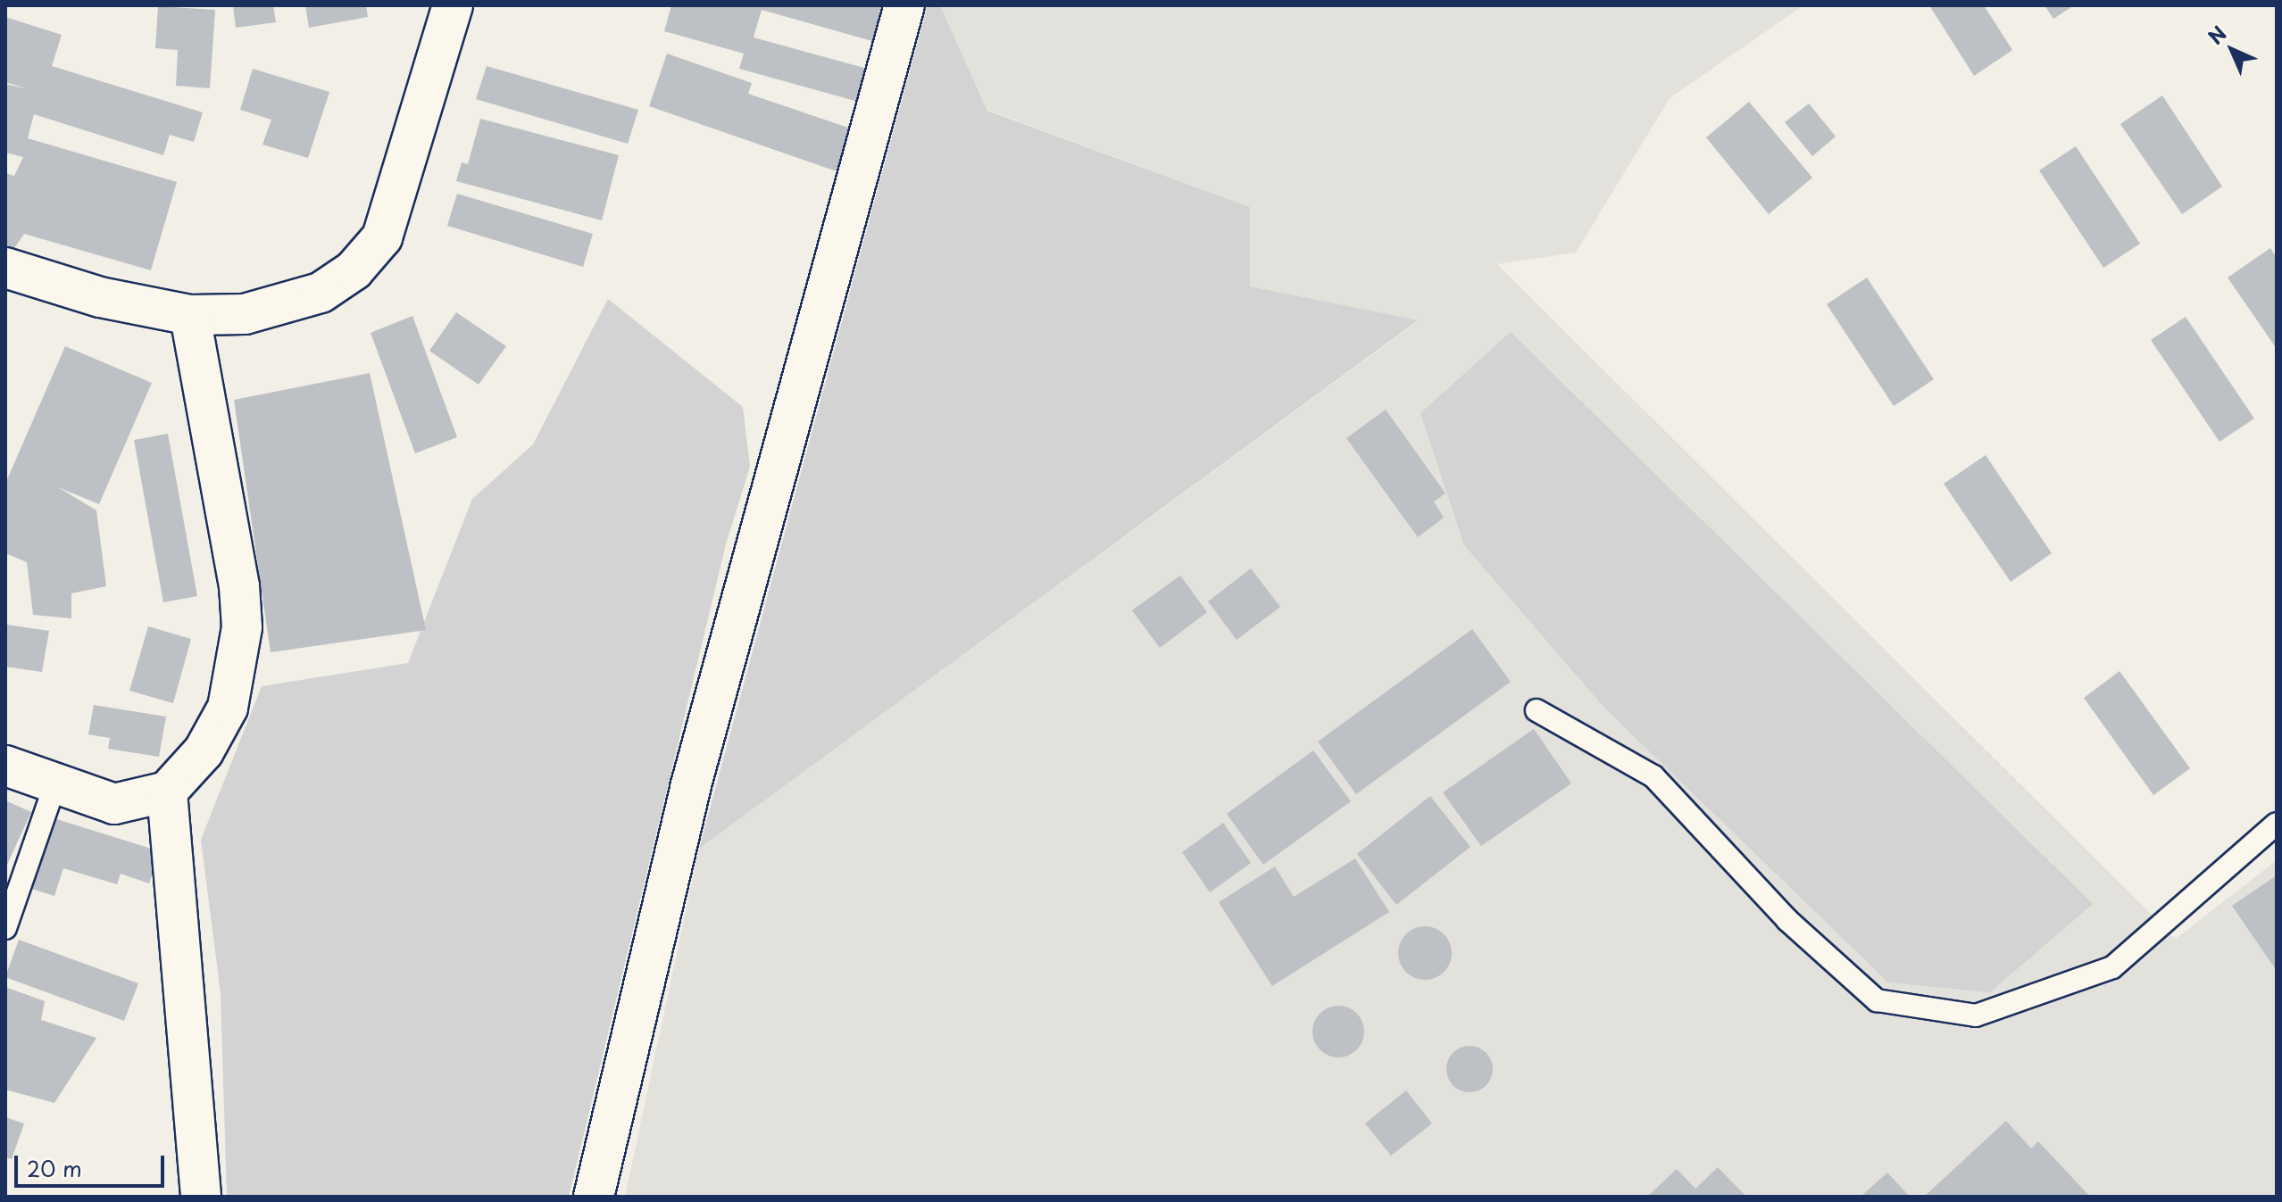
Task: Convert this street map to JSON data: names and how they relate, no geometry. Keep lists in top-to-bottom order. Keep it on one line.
{"scale_bar":"20 m","north":"top left"}
